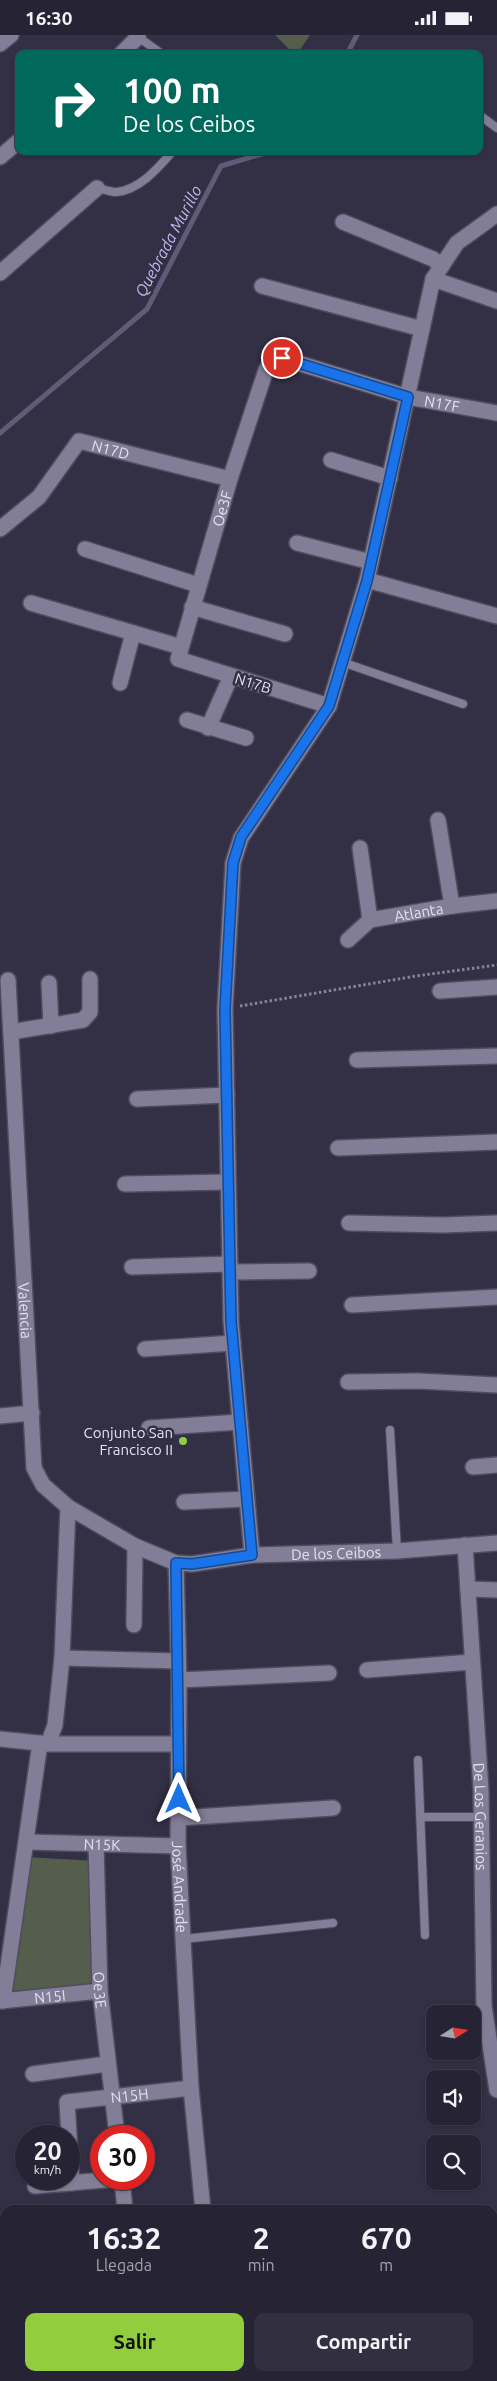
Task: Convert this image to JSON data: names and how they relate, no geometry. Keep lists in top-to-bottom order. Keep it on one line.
{"streets":{"street":["N17F","N17D","Oe3F","N17B","Atlanta","Valencia","De los Ceibos","De Los Geranios","N15K","José Andrade","Oe3E","N15I","N15H"]},"crossings":[["N17F","Oe3F"],["N17D","Oe3F"],["Oe3F","N17B"],["Valencia","De los Ceibos"],["Valencia","José Andrade"],["De los Ceibos","De Los Geranios"],["De los Ceibos","José Andrade"],["N15K","José Andrade"],["N15K","Oe3E"],["José Andrade","N15H"],["Oe3E","N15I"],["Oe3E","N15H"]],"water":["Quebrada Murillo"],"places":["Conjunto San Francisco II"],"north":"right","page":{"status":"16:30","turn":["100 m","De los Ceibos"],"speed":"20 km/h","limit":"30","eta":["16:32","Llegada","2","min","670","m"],"buttons":["Salir","Compartir"]}}
